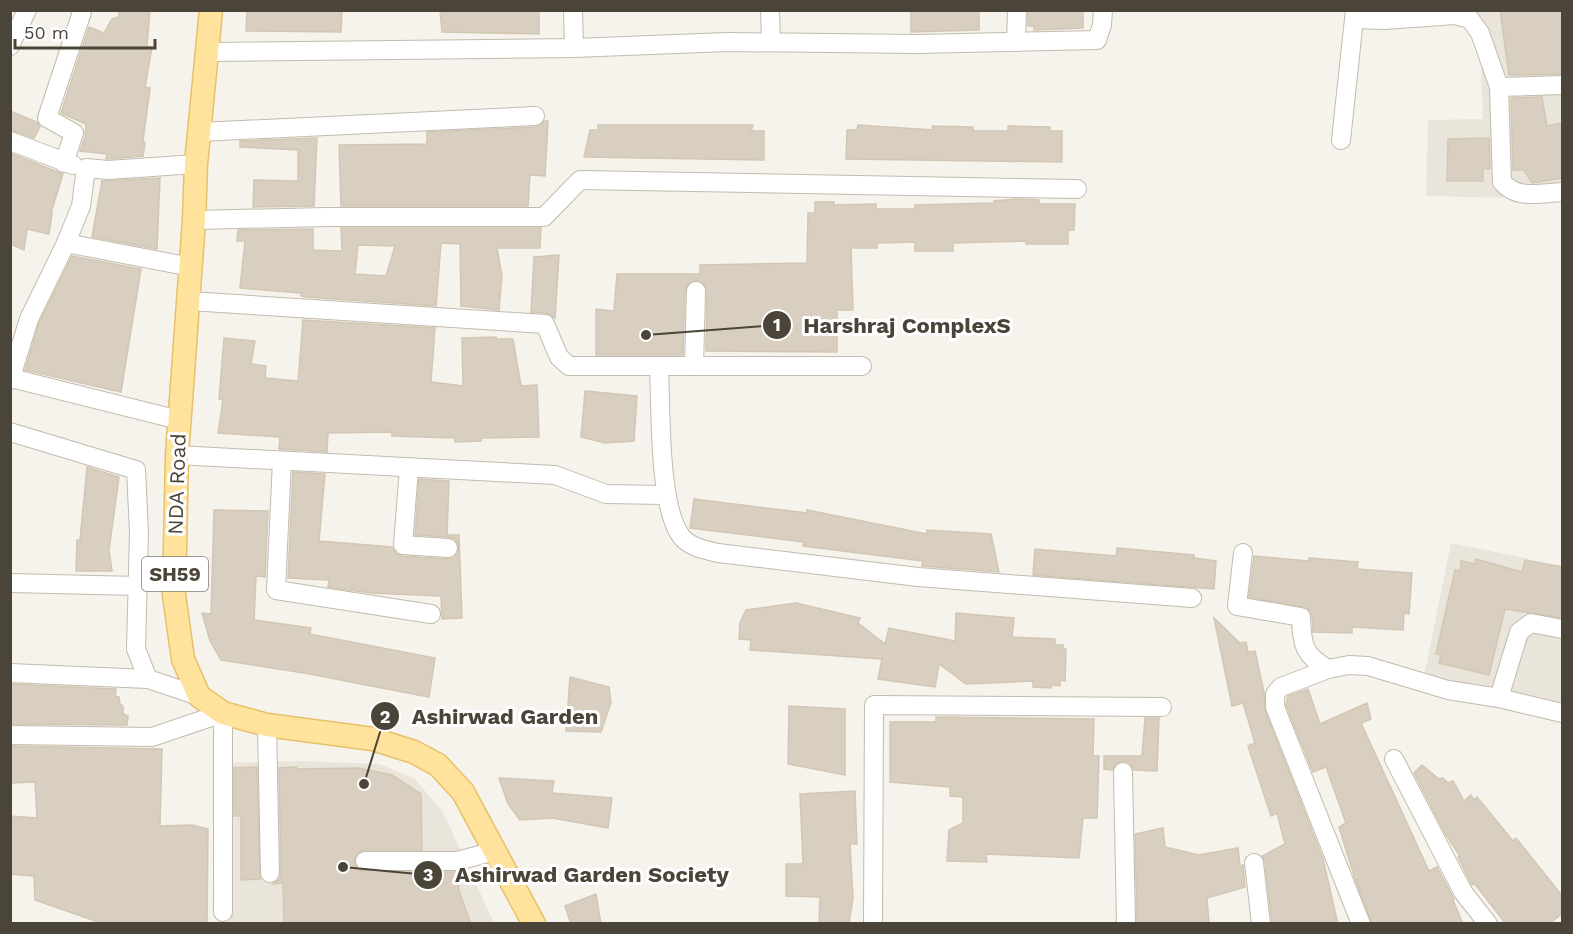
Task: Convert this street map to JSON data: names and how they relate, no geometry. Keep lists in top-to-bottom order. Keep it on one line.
{"streets":{"main road":["NDA Road","SH59"]},"places":["Harshraj ComplexS","Ashirwad Garden","Ashirwad Garden Society"],"scale_bar":"50 m"}
